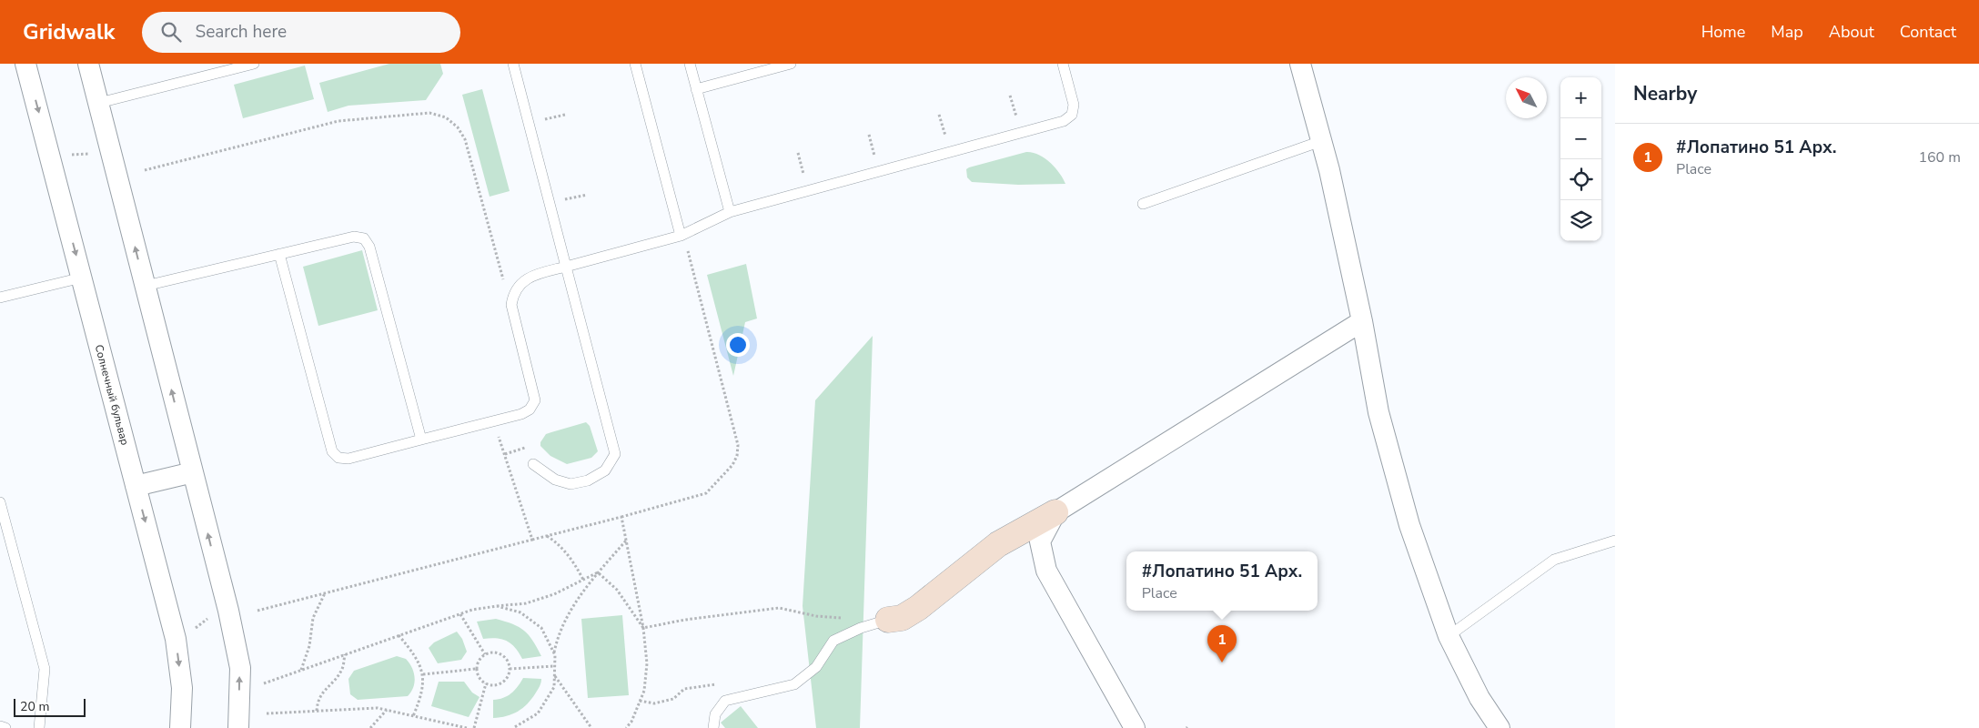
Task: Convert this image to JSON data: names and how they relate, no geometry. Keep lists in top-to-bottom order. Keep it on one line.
{"streets":{"street":["Солнечный бульвар"]},"scale_bar":"20 m","north":"top left","page":{"header":"Gridwalk","search":"Search here","nav":["Home","Map","About","Contact"],"heading":"Nearby","map_buttons":["+","−"],"list":[{"mark":"1","name":"#Лопатино 51 Арх.","note":"Place","value":"160 m"}],"popup":["#Лопатино 51 Арх.","Place"],"pins":"1","scale":"20 m"}}
